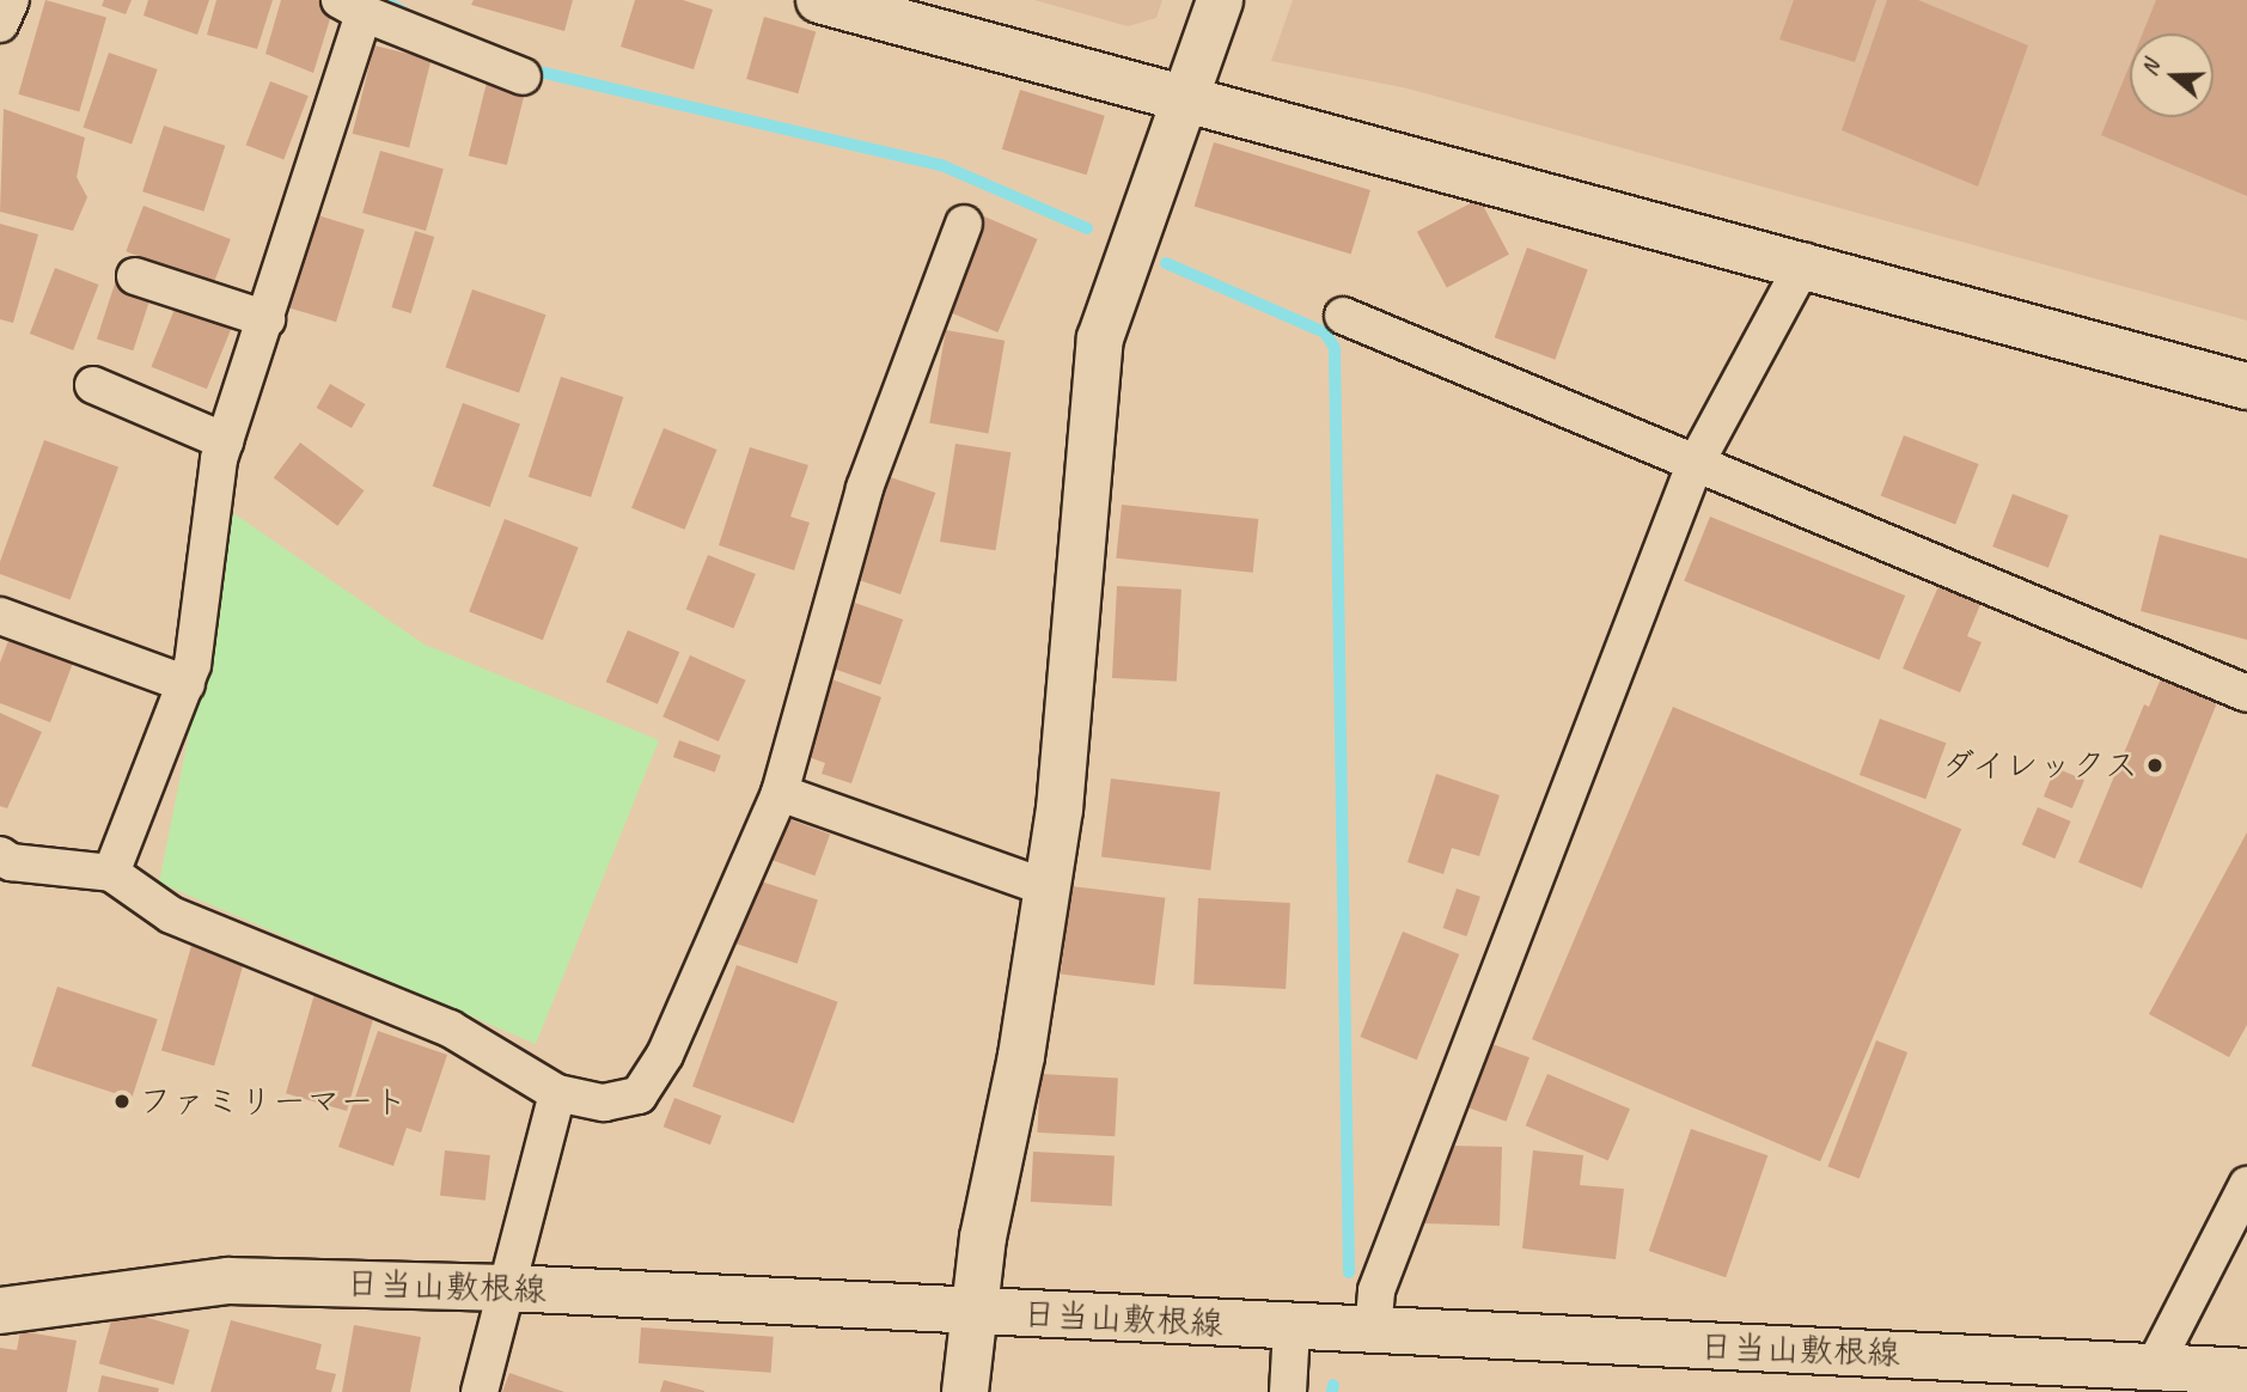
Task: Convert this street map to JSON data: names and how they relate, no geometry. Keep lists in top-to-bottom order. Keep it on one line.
{"streets":{"street":["日当山敷根線"]},"places":["ダイレックス","ファミリーマート"],"north":"left"}
